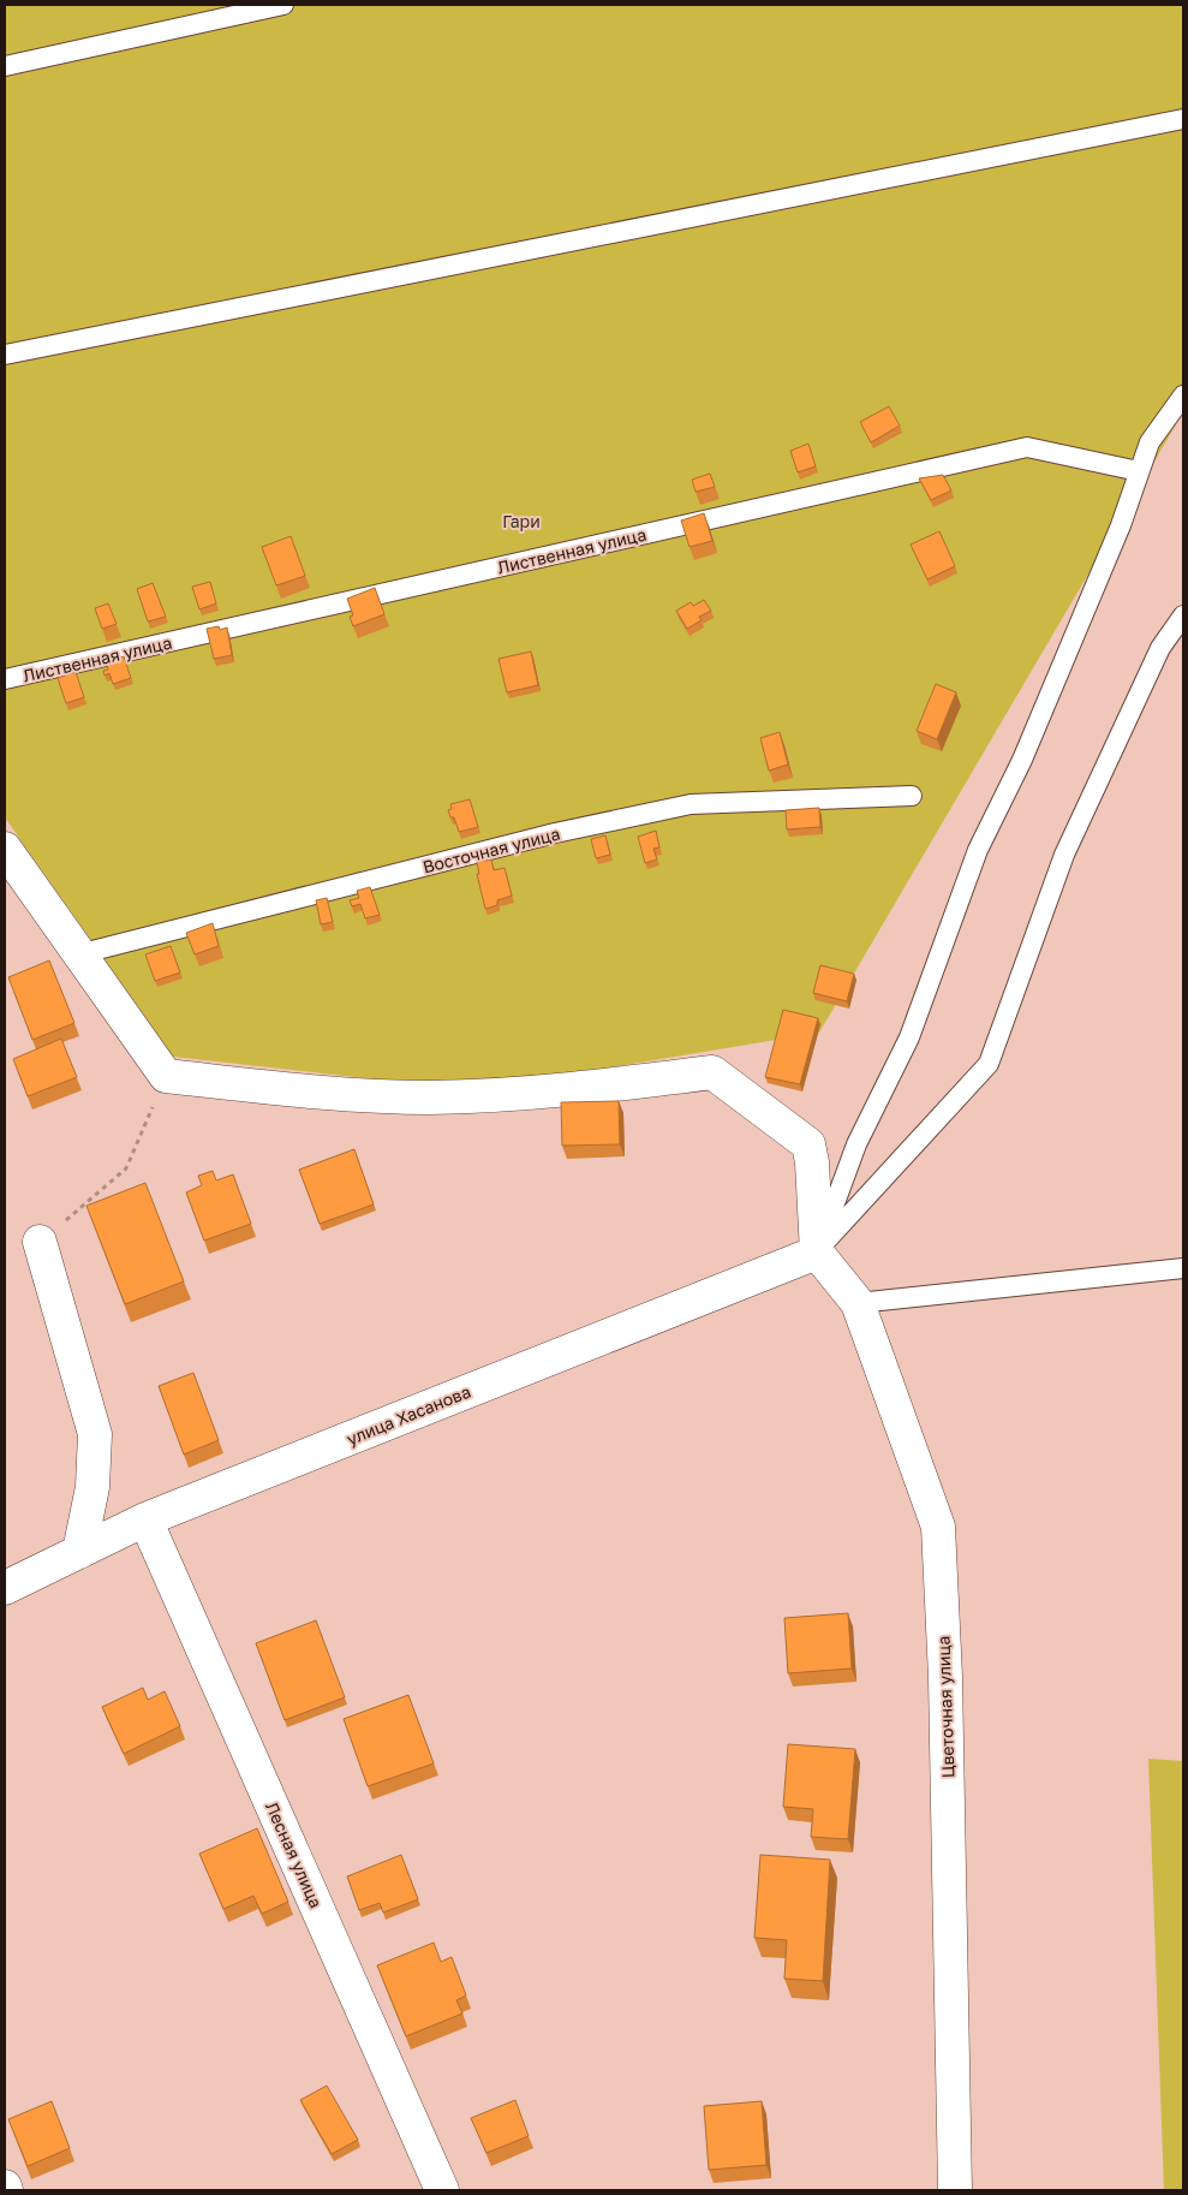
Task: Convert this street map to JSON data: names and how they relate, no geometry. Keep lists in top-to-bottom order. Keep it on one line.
{"streets":{"street":["улица Хасанова","Цветочная улица","Лесная улица"],"lane":["Лиственная улица","Восточная улица"]},"crossings":[["улица Хасанова","Цветочная улица"],["улица Хасанова","Лесная улица"]],"parks":["Гари"]}
